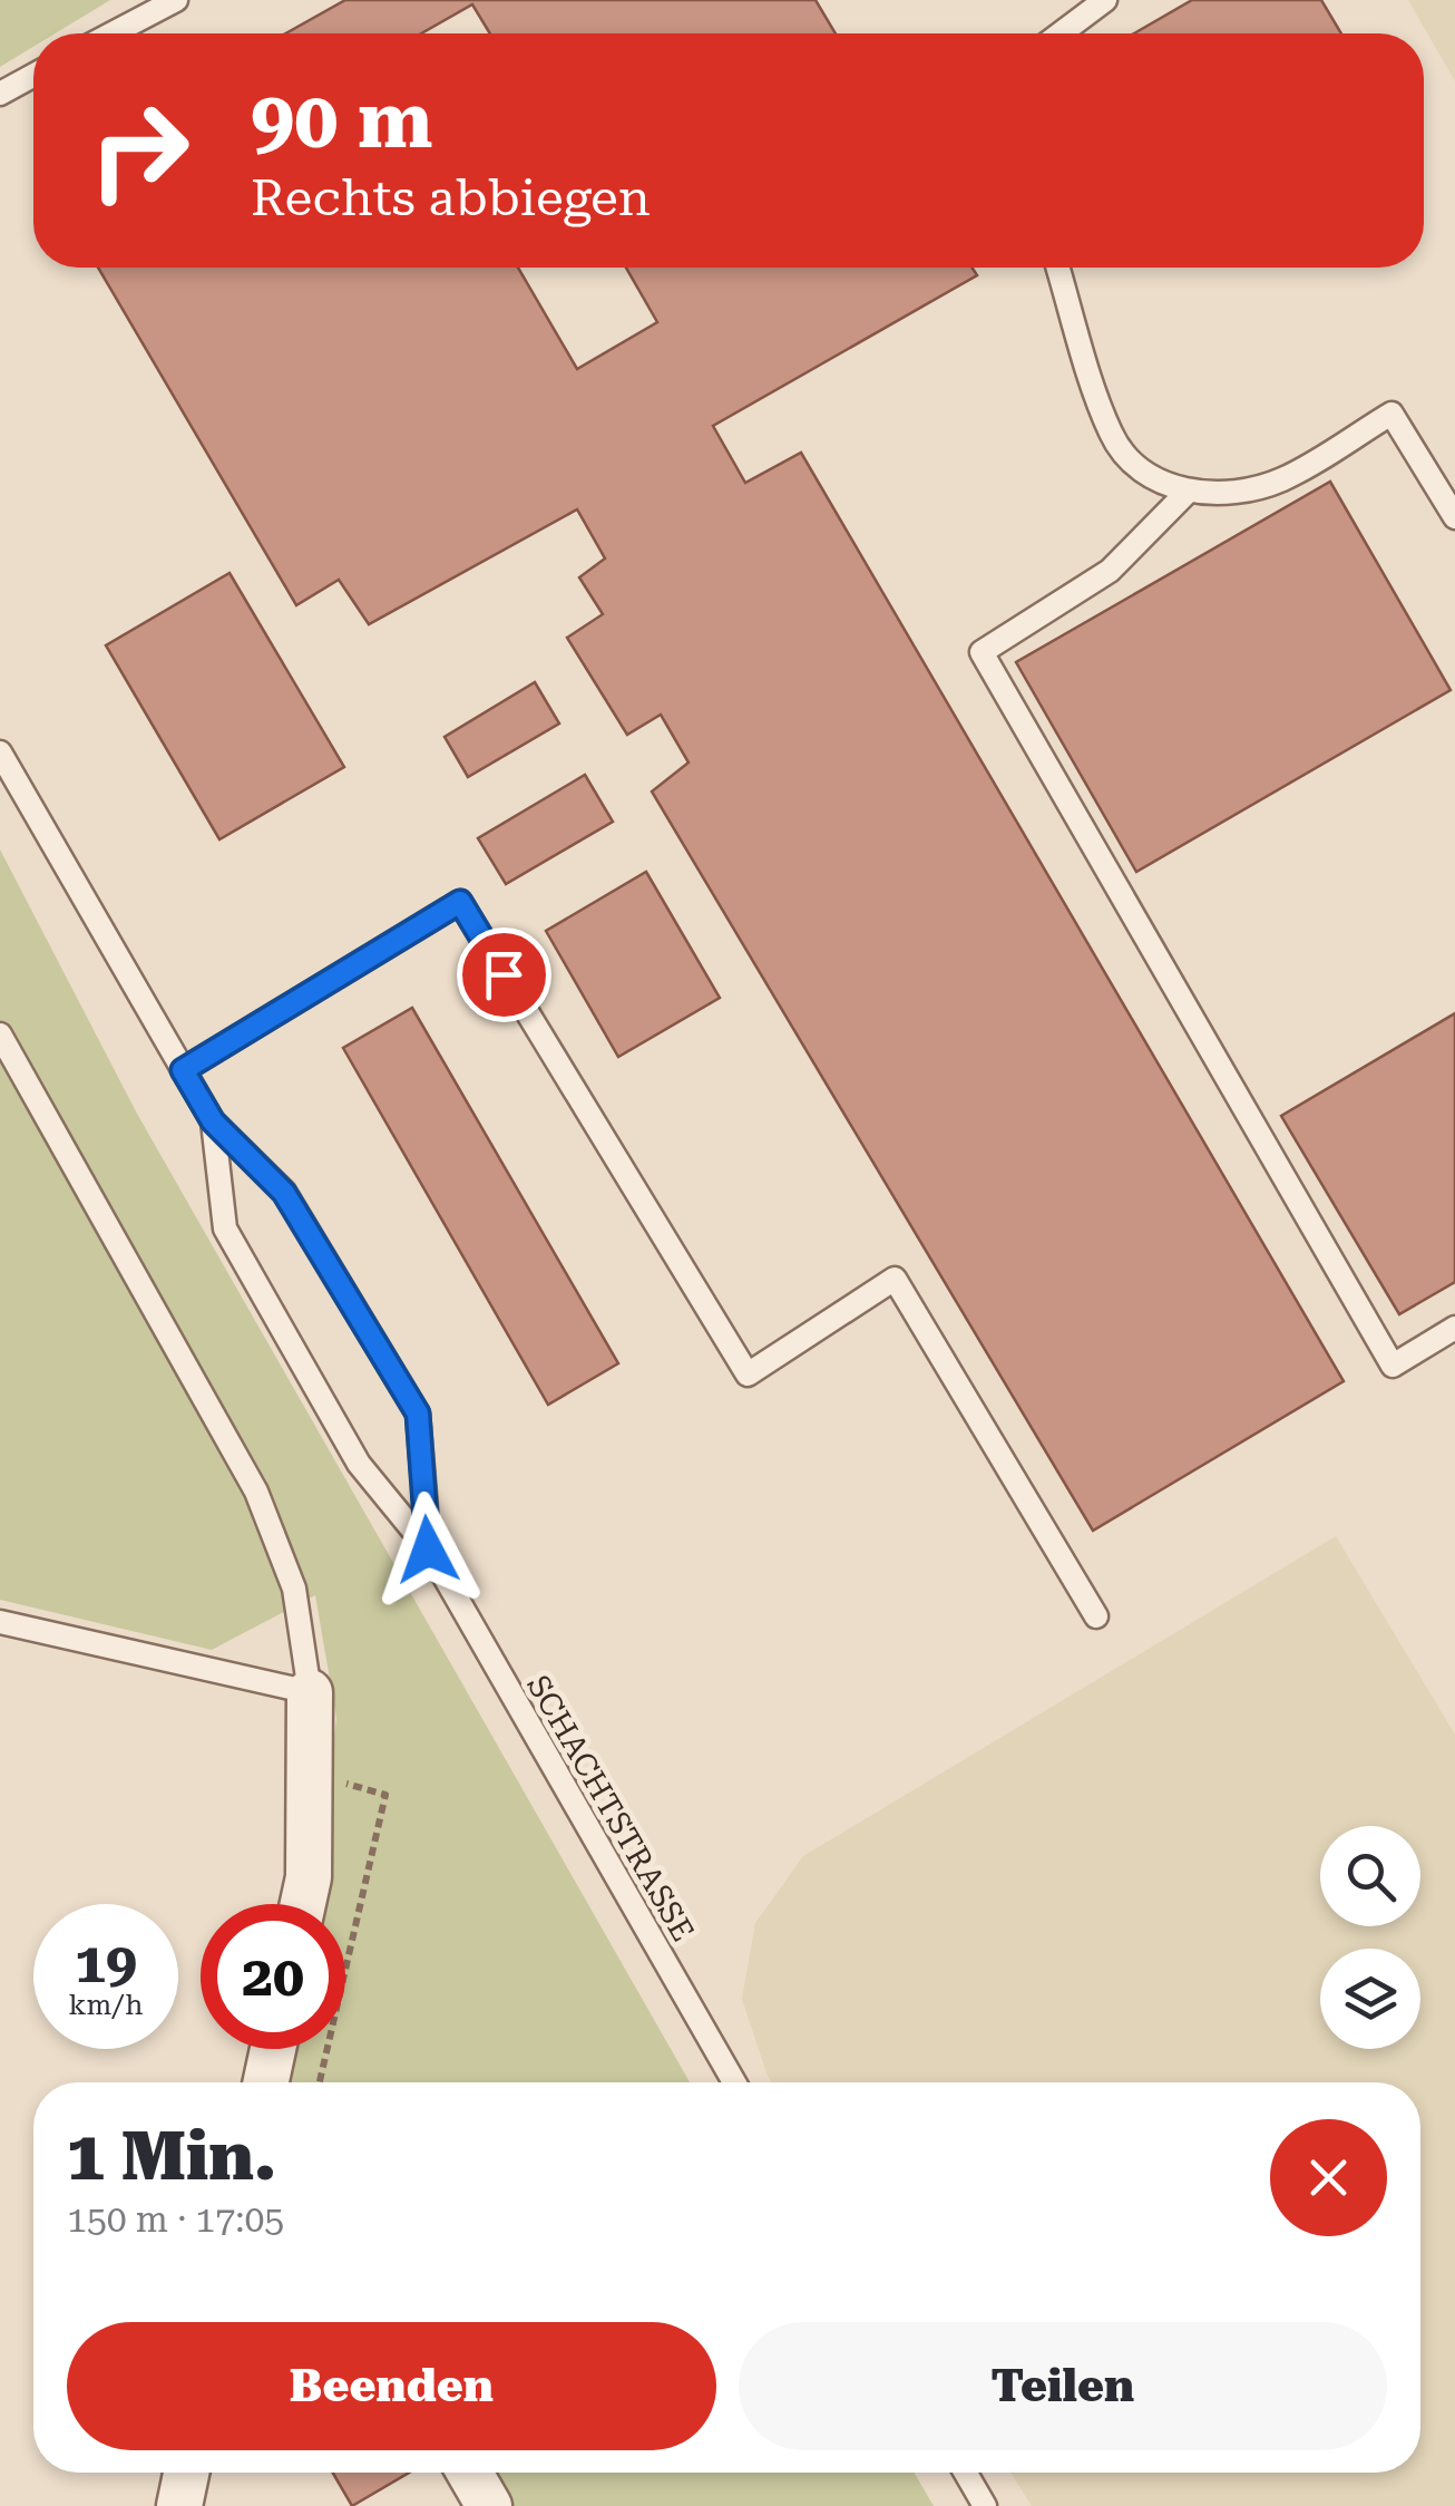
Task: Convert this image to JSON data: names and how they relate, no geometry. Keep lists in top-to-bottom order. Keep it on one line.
{"streets":{"lane":["SCHACHTSTRASSE"]},"page":{"turn":["90 m","Rechts abbiegen"],"speed":"19 km/h","limit":"20","heading":["1 Min.","150 m · 17:05"],"buttons":["Beenden","Teilen"]}}
